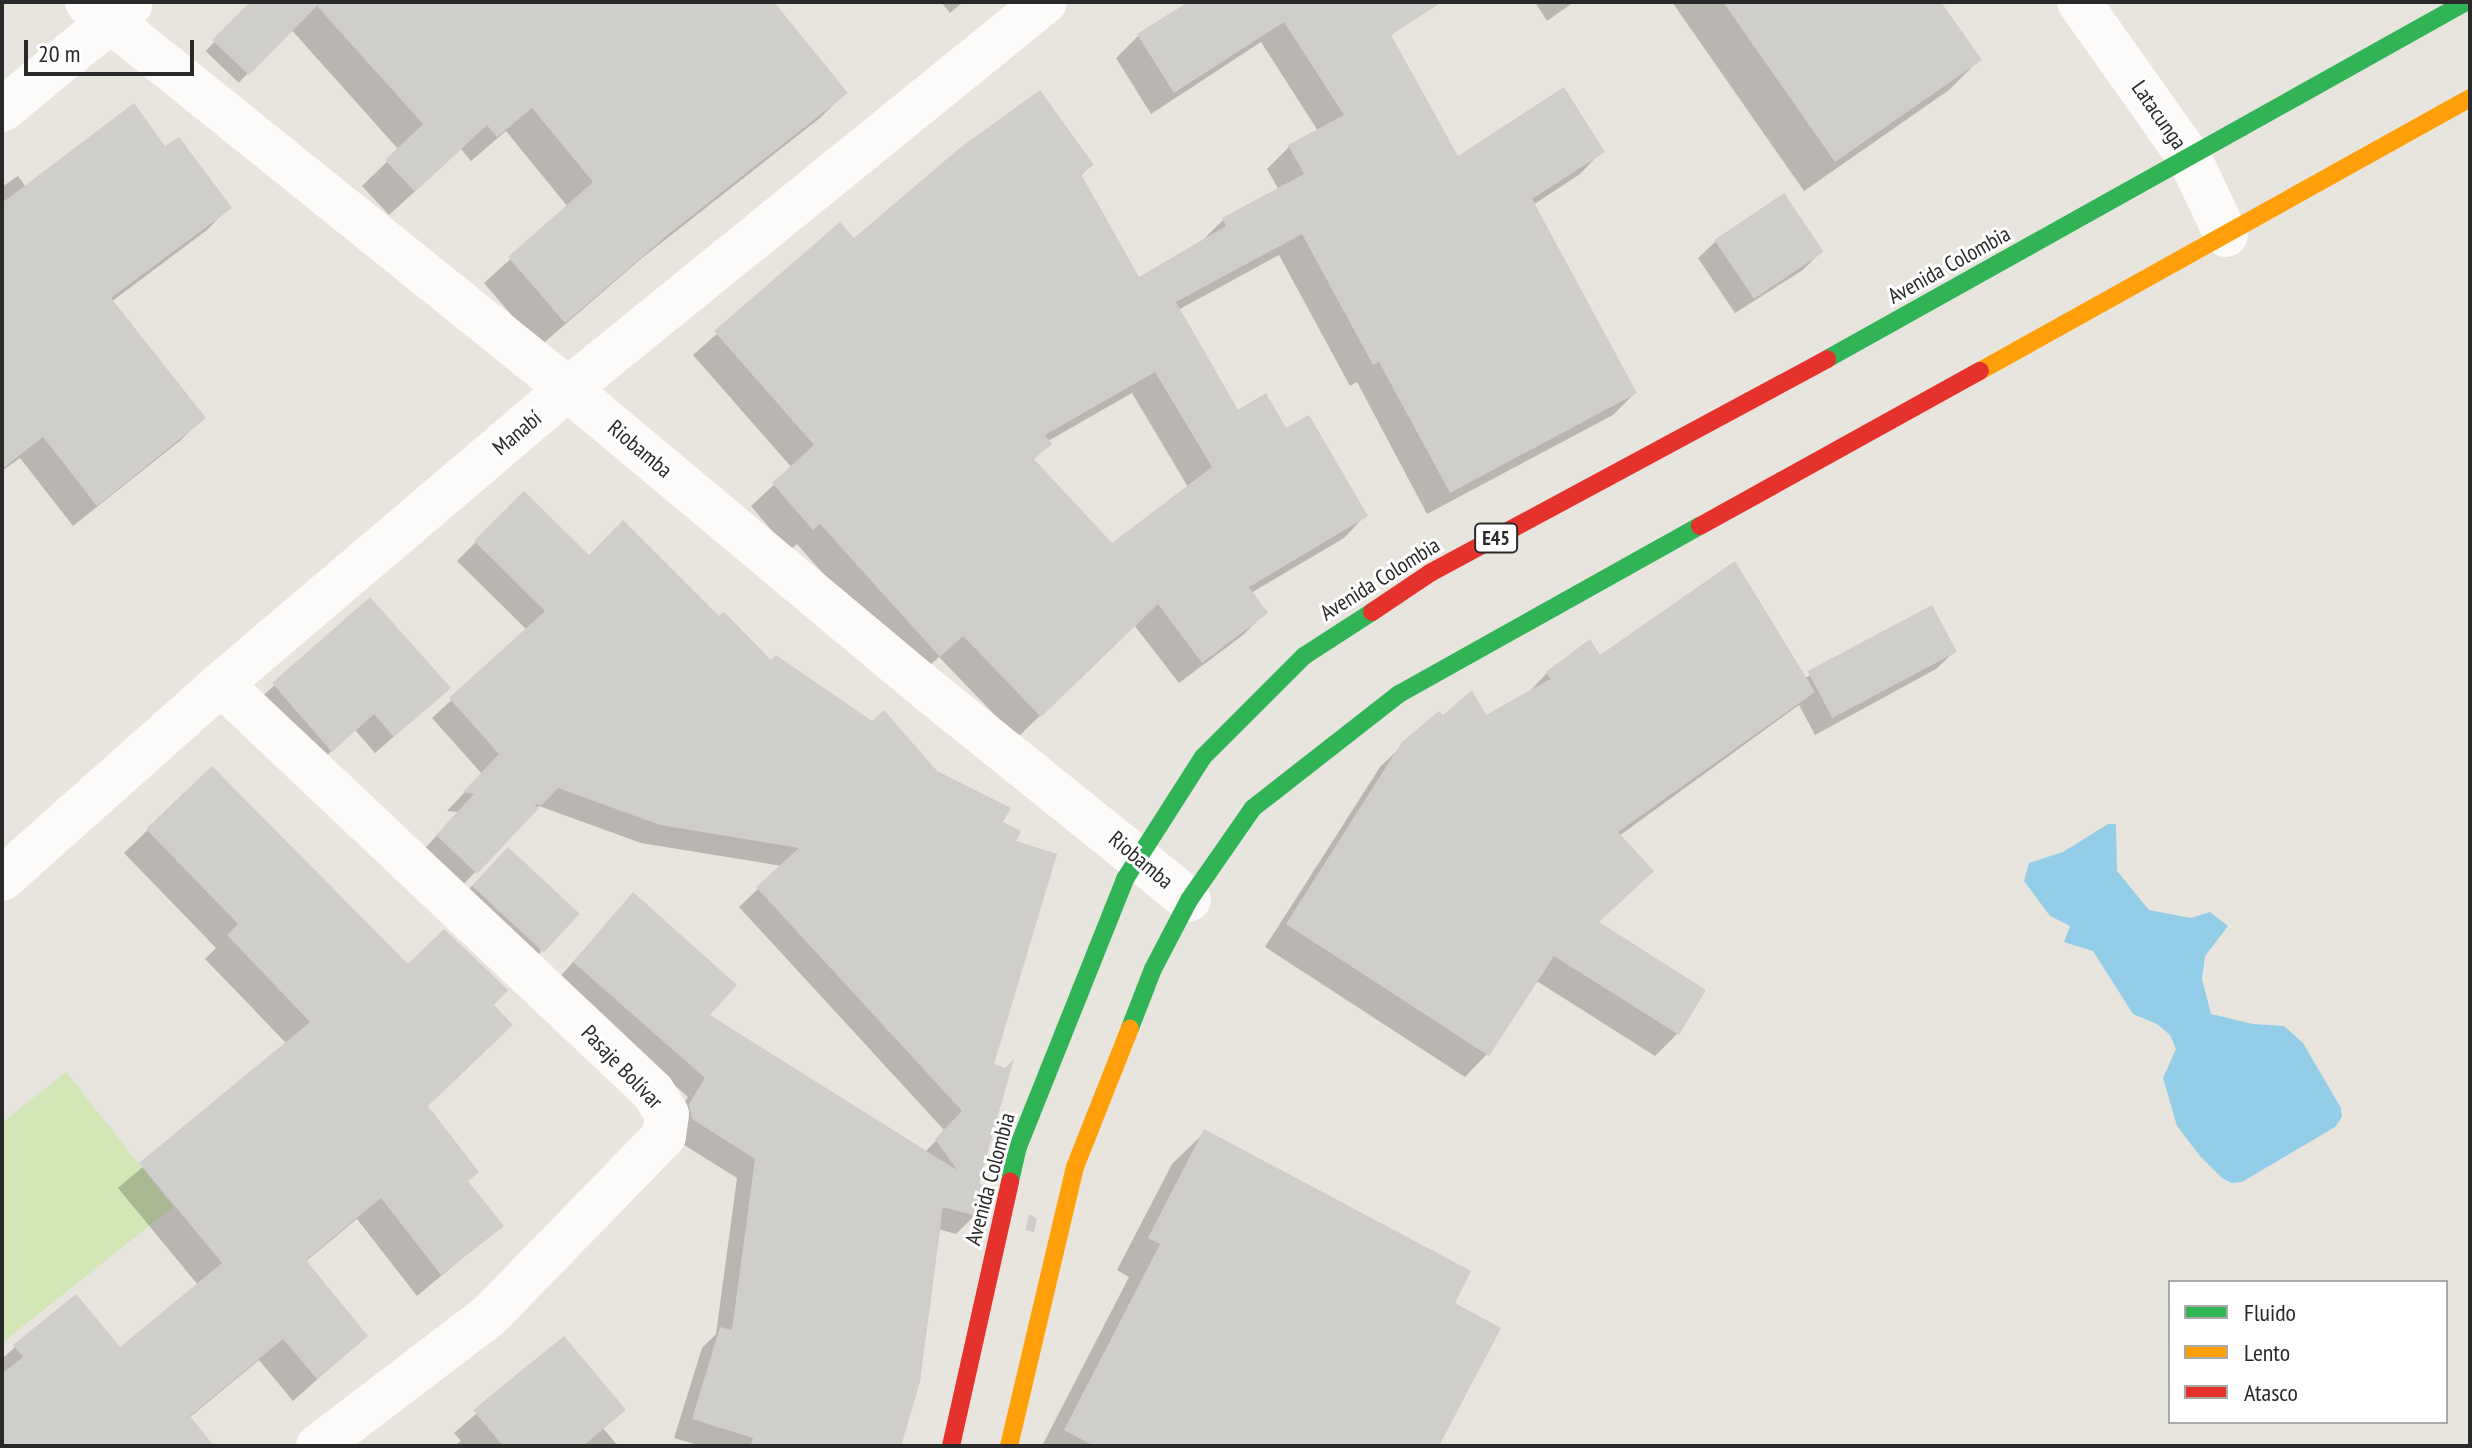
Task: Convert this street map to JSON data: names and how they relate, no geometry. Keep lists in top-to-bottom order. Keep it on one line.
{"streets":{"main road":["Avenida Colombia","E45"],"street":["Latacunga","Manabí","Riobamba","Pasaje Bolívar"]},"crossings":[["Latacunga","Avenida Colombia"],["Avenida Colombia","Riobamba"],["Manabí","Riobamba"],["Manabí","Pasaje Bolívar"]],"legend":["Fluido","Lento","Atasco"],"scale_bar":"20 m"}
